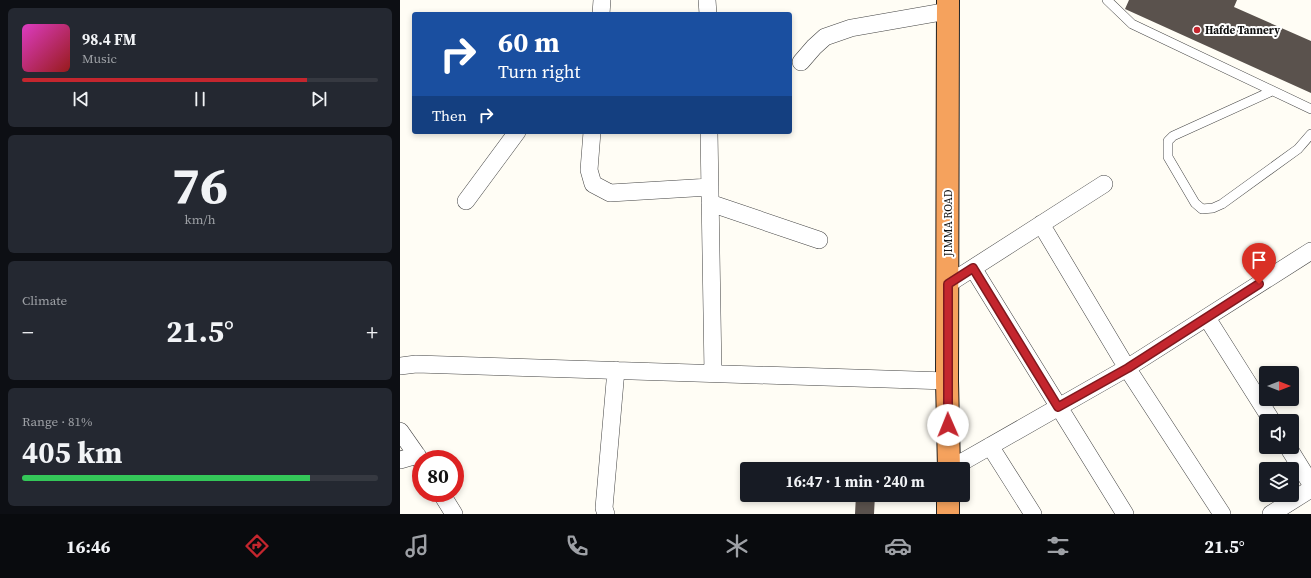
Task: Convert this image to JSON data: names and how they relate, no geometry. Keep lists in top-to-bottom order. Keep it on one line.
{"streets":{"highway":["JIMMA ROAD"]},"places":["Hafde Tannery"],"north":"right","page":{"turn":["60 m","Turn right"],"song":["98.4 FM","Music"],"then":"Then","tile":[["76","km/h"],"Climate",["Range · 81%","405 km"]],"heat":["−","21.5°","+"],"limit":"80","trip":"16:47 · 1 min · 240 m","tabs":["16:46","21.5°"]}}
